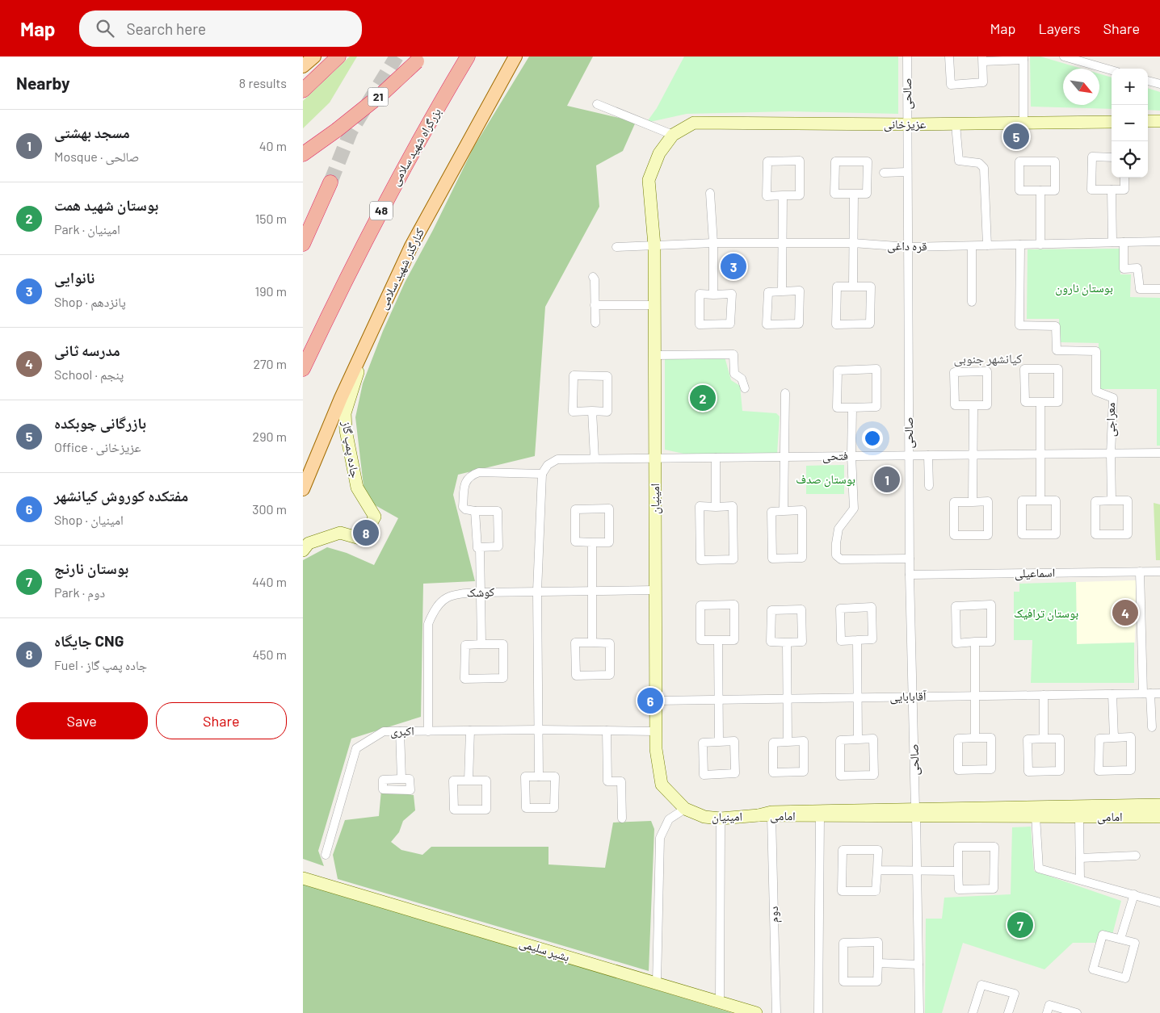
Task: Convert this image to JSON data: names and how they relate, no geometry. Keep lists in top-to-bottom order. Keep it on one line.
{"streets":{"highway":["21","بزرگراه شهید سلامی","48"],"main road":["عزیزخانی","کنارگذر شهید سلامی","جاده پمپ گاز","امینیان","امامی","بشیر سلیمی"],"street":["صالحی","قره داغی","معراجی","فتحی","اسماعیلی","کوشک","آقابابایی","اکبری","دوم"]},"crossings":[["صالحی","عزیزخانی"],["صالحی","قره داغی"],["صالحی","فتحی"],["صالحی","اسماعیلی"],["صالحی","آقابابایی"],["صالحی","امامی"],["عزیزخانی","امینیان"],["قره داغی","معراجی"],["قره داغی","امینیان"],["کنارگذر شهید سلامی","جاده پمپ گاز"],["معراجی","فتحی"],["فتحی","امینیان"],["امینیان","کوشک"],["امینیان","آقابابایی"],["امینیان","اکبری"],["امینیان","امامی"],["کوشک","اکبری"],["امامی","دوم"]],"districts":["کیانشهر جنوبی"],"parks":["بوستان نارون","بوستان صدف","بوستان ترافیک"],"north":"bottom right","page":{"header":"Map","search":"Search here","nav":["Map","Layers","Share"],"heading":["Nearby","8 results"],"map_buttons":["+","−"],"list":[{"mark":"1","name":"مسجد بهشتی","note":"Mosque · صالحی","value":"40 m"},{"mark":"2","name":"بوستان شهید همت","note":"Park · امینیان","value":"150 m"},{"mark":"3","name":"نانوایی","note":"Shop · پانزدهم","value":"190 m"},{"mark":"4","name":"مدرسه ثانی","note":"School · پنجم","value":"270 m"},{"mark":"5","name":"بازرگانی چوبکده","note":"Office · عزیزخانی","value":"290 m"},{"mark":"6","name":"مفتکده کوروش کیانشهر","note":"Shop · امینیان","value":"300 m"},{"mark":"7","name":"بوستان نارنج","note":"Park · دوم","value":"440 m"},{"mark":"8","name":"جایگاه CNG","note":"Fuel · جاده پمپ گاز","value":"450 m"}],"pins":["5","3","2","1","8","4","6","7"],"buttons":["Save","Share"]}}
